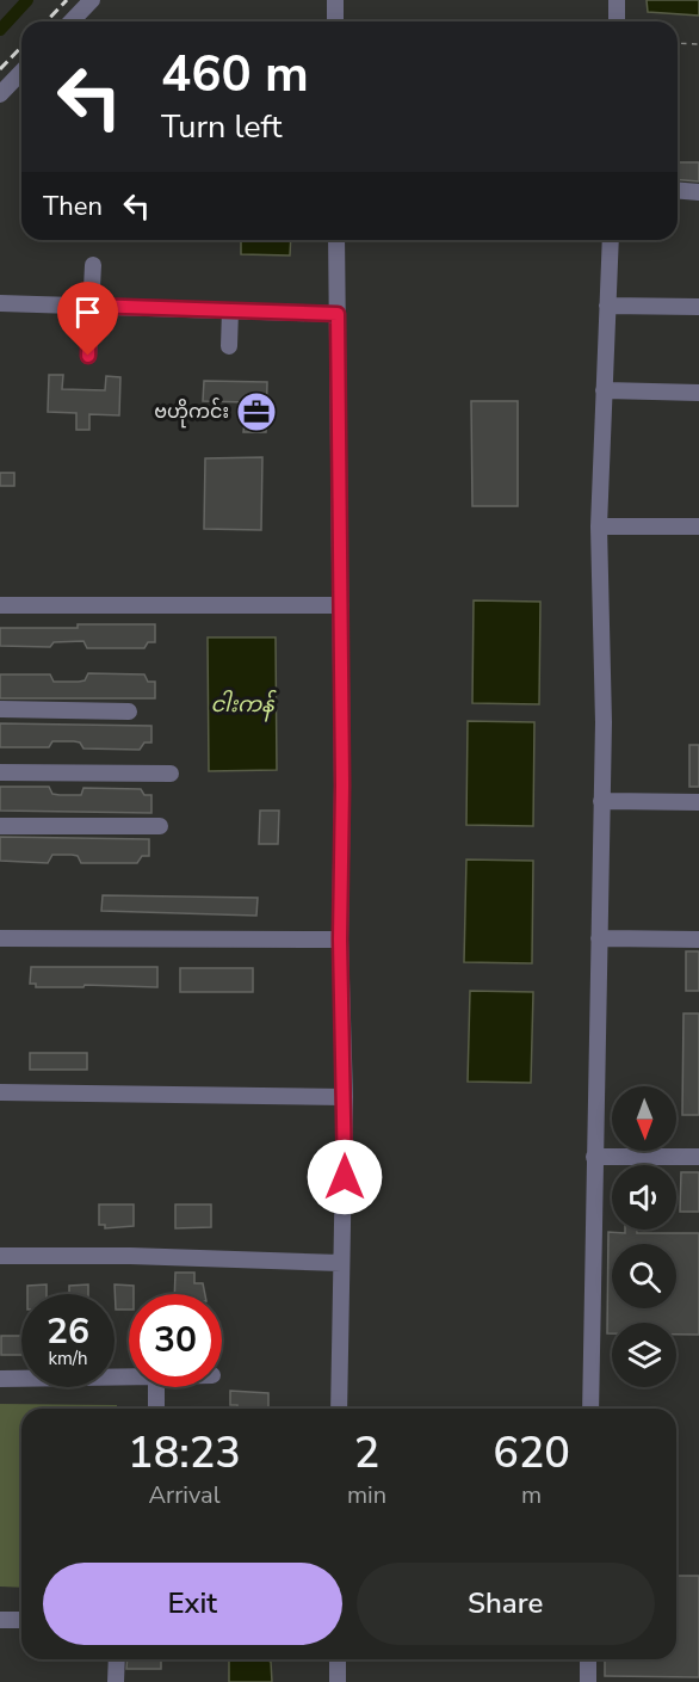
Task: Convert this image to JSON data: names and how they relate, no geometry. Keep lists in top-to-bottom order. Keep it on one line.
{"water":["ငါးကန်"],"places":{"office":["ဗဟိုကင်း"]},"north":"bottom","page":{"turn":["460 m","Turn left"],"then":"Then","speed":"26 km/h","limit":"30","eta":["18:23","Arrival","2","min","620","m"],"buttons":["Exit","Share"]}}
